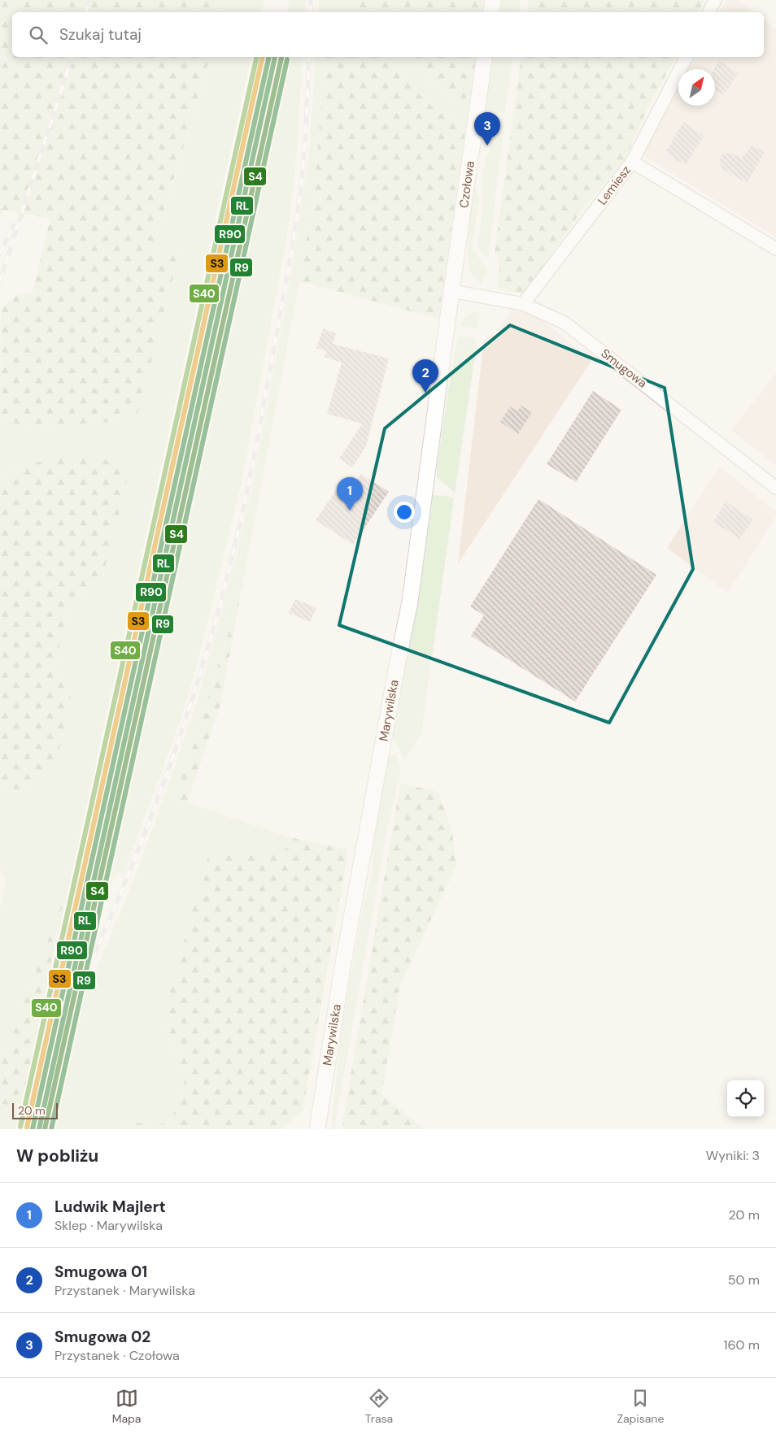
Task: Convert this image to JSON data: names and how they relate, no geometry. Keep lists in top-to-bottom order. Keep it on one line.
{"streets":{"street":["Czołowa","Lemiesz","Smugowa","Marywilska"]},"crossings":[["Czołowa","Smugowa"],["Czołowa","Marywilska"],["Lemiesz","Smugowa"],["Smugowa","Marywilska"]],"lines":["transit line R90","transit line RL","transit line S3","transit line S40","transit line S4","transit line R9"],"scale_bar":"20 m","north":"top right","page":{"search":"Szukaj tutaj","pins":["3","2","1"],"scale":"20 m","heading":["W pobliżu","Wyniki: 3"],"list":[{"mark":"1","name":"Ludwik Majlert","note":"Sklep · Marywilska","value":"20 m"},{"mark":"2","name":"Smugowa 01","note":"Przystanek · Marywilska","value":"50 m"},{"mark":"3","name":"Smugowa 02","note":"Przystanek · Czołowa","value":"160 m"}],"nav":["Mapa","Trasa","Zapisane"]}}
